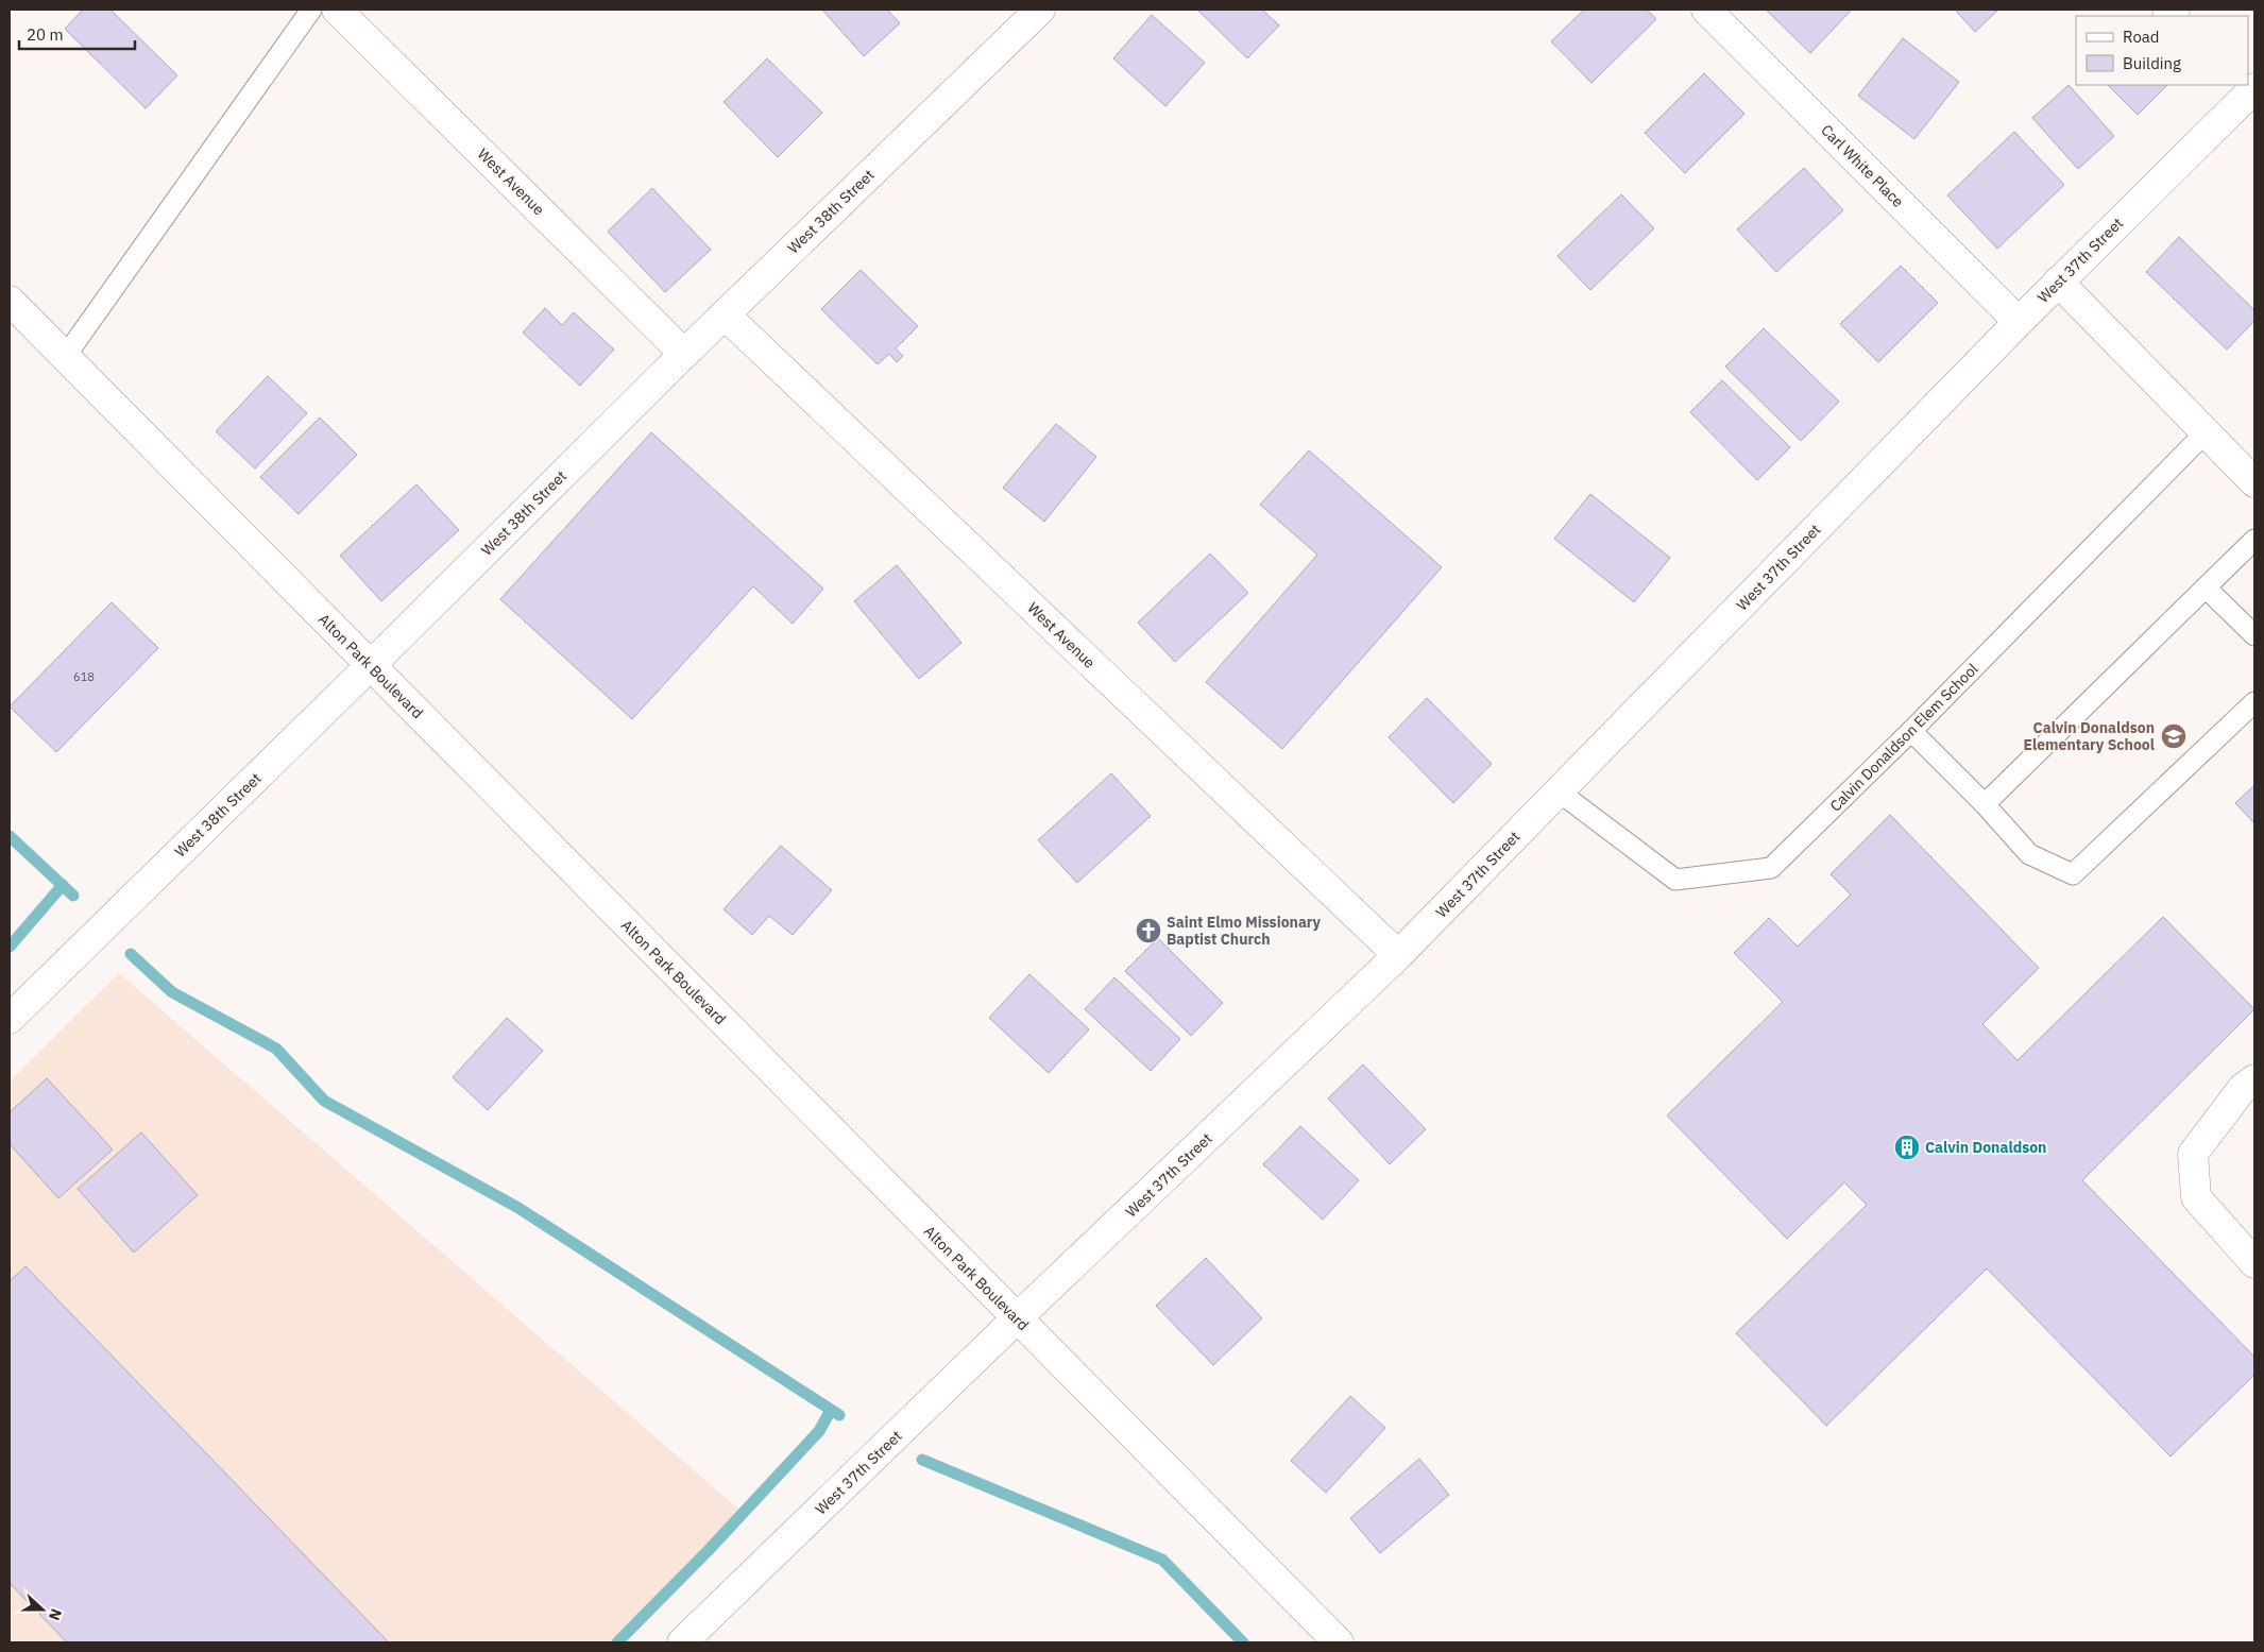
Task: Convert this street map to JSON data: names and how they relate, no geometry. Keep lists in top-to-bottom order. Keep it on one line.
{"streets":{"street":["Carl White Place","West Avenue","West 38th Street","West 37th Street","Alton Park Boulevard"],"lane":["Calvin Donaldson Elem School"]},"crossings":[["Carl White Place","West 37th Street"],["West Avenue","West 38th Street"],["West Avenue","West 37th Street"],["West 38th Street","Alton Park Boulevard"],["West 37th Street","Alton Park Boulevard"],["West 37th Street","Calvin Donaldson Elem School"]],"places":{"school or university":["Calvin Donaldson Elementary School"],"church":["Saint Elmo Missionary Baptist Church"],"building":["Calvin Donaldson"]},"house_numbers":["618"],"legend":["Road","Building"],"scale_bar":"20 m","north":"right"}
